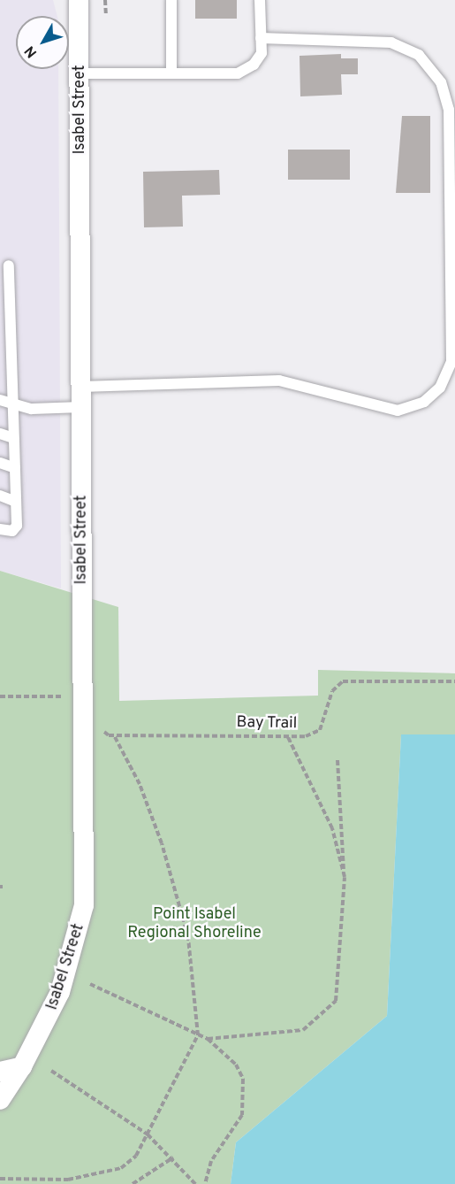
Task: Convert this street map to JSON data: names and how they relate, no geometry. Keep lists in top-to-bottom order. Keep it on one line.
{"streets":{"street":["Isabel Street"],"path":["Bay Trail"]},"parks":["Point Isabel Regional Shoreline"],"north":"bottom left"}
